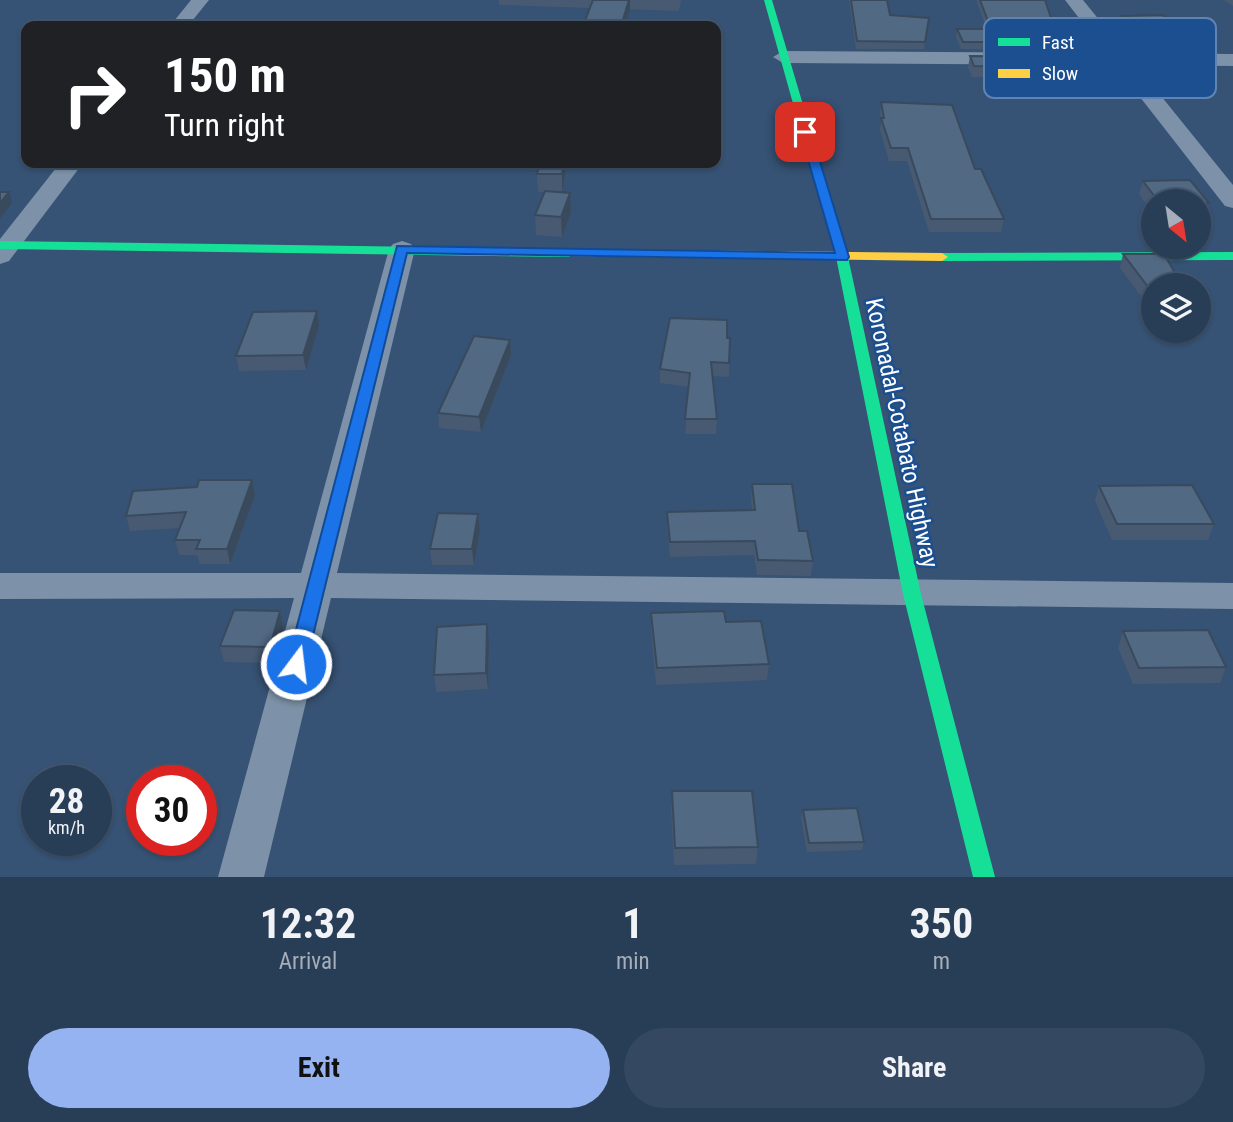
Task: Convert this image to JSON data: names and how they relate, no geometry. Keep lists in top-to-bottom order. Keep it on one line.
{"streets":{"main road":["Koronadal-Cotabato Highway"]},"legend":["Fast","Slow"],"north":"bottom right","page":{"turn":["150 m","Turn right"],"speed":"28 km/h","limit":"30","eta":["12:32","Arrival","1","min","350","m"],"buttons":["Exit","Share"]}}
